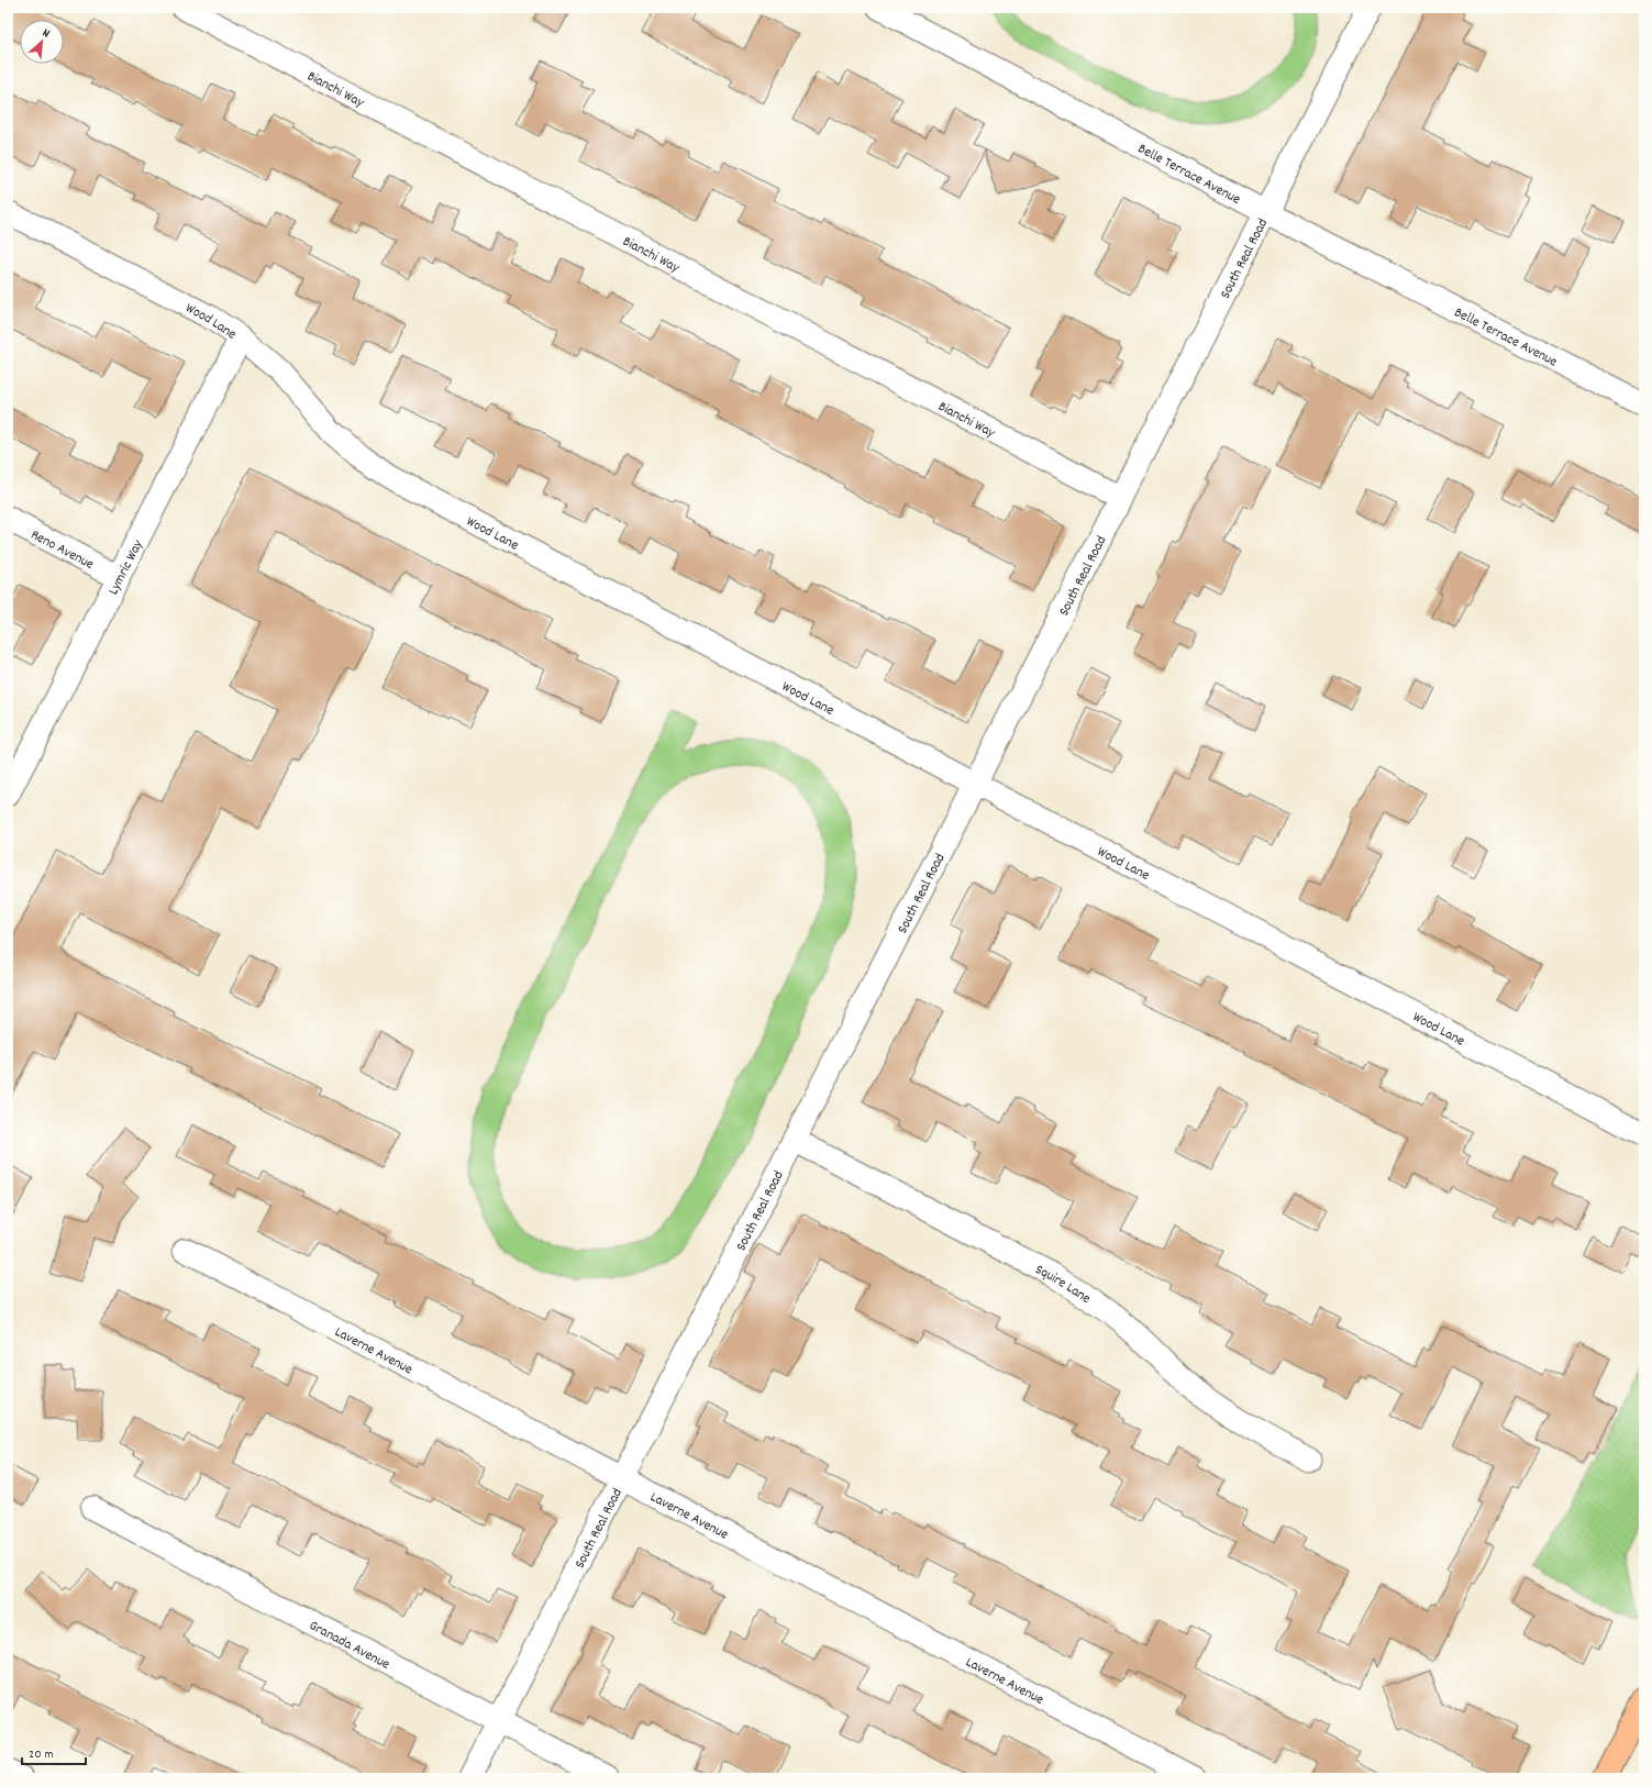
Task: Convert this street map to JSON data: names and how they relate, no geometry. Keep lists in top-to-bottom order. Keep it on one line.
{"streets":{"street":["Bianchi Way","Belle Terrace Avenue","South Real Road","Wood Lane","Reno Avenue","Lymric Way","Squire Lane","Laverne Avenue","Granada Avenue"]},"crossings":[["Bianchi Way","South Real Road"],["Belle Terrace Avenue","South Real Road"],["South Real Road","Wood Lane"],["South Real Road","Squire Lane"],["South Real Road","Laverne Avenue"],["South Real Road","Granada Avenue"],["Wood Lane","Lymric Way"],["Reno Avenue","Lymric Way"]],"scale_bar":"20 m","north":"top right"}
